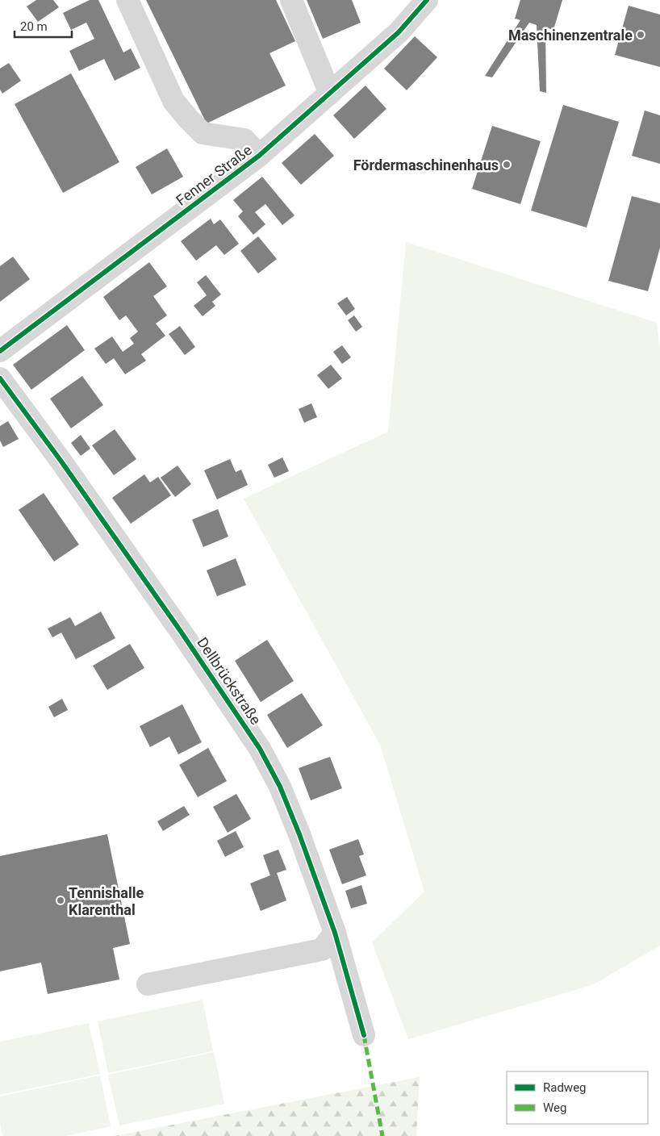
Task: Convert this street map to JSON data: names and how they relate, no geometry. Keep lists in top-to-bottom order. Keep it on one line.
{"streets":{"street":["Fenner Straße","Dellbrückstraße"]},"places":["Maschinenzentrale","Fördermaschinenhaus","Tennishalle Klarenthal"],"legend":["Radweg","Weg"],"scale_bar":"20 m"}
